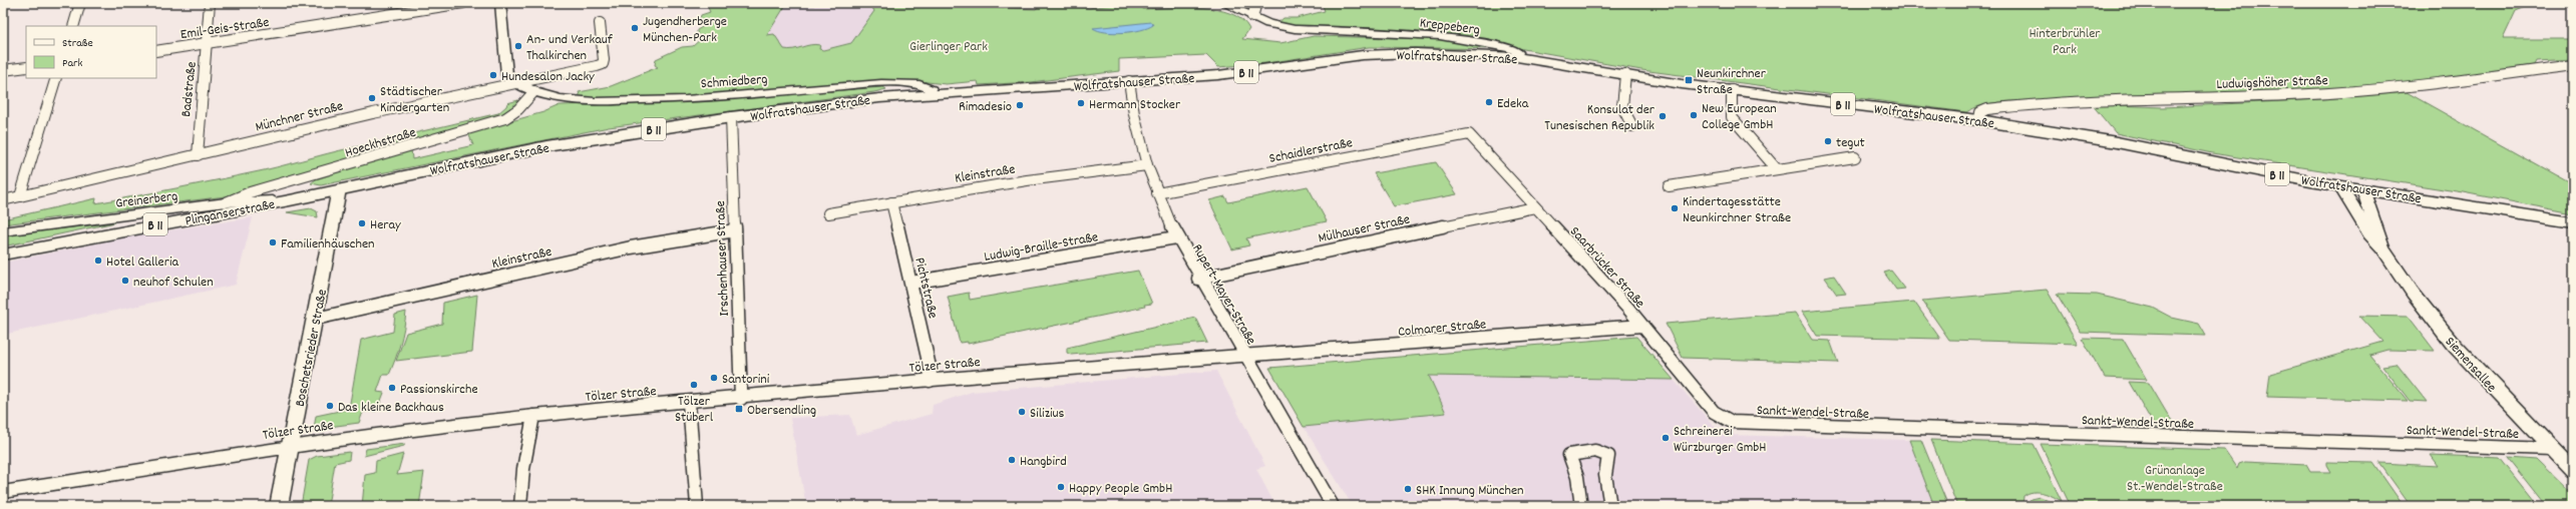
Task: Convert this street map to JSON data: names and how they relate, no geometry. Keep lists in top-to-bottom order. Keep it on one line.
{"streets":{"main road":["Wolfratshauser Straße","B 11","Plinganserstraße","Boschetsrieder Straße","Siemensallee"],"street":["Kreppeberg","Emil-Geis-Straße","Schmiedberg","Ludwigshöher Straße","Badstraße","Münchner Straße","Hoeckhstraße","Schaidlerstraße","Kleinstraße","Greinerberg","Mülhauser Straße","Ludwig-Braille-Straße","Irschenhauser Straße","Saarbrücker Straße","Pichtstraße","Rupert-Mayer-Straße","Colmarer Straße","Tölzer Straße","Sankt-Wendel-Straße"]},"crossings":[["Kreppeberg","Wolfratshauser Straße"],["Emil-Geis-Straße","Badstraße"],["Wolfratshauser Straße","Schmiedberg"],["Wolfratshauser Straße","Ludwigshöher Straße"],["Wolfratshauser Straße","Plinganserstraße"],["Wolfratshauser Straße","Irschenhauser Straße"],["Wolfratshauser Straße","Rupert-Mayer-Straße"],["Wolfratshauser Straße","Boschetsrieder Straße"],["Wolfratshauser Straße","Siemensallee"],["Schmiedberg","Hoeckhstraße"],["Badstraße","Münchner Straße"],["Hoeckhstraße","Greinerberg"],["Schaidlerstraße","Saarbrücker Straße"],["Schaidlerstraße","Rupert-Mayer-Straße"],["Kleinstraße","Irschenhauser Straße"],["Kleinstraße","Pichtstraße"],["Kleinstraße","Rupert-Mayer-Straße"],["Kleinstraße","Boschetsrieder Straße"],["Greinerberg","Plinganserstraße"],["Plinganserstraße","Boschetsrieder Straße"],["Mülhauser Straße","Saarbrücker Straße"],["Mülhauser Straße","Rupert-Mayer-Straße"],["Ludwig-Braille-Straße","Pichtstraße"],["Ludwig-Braille-Straße","Rupert-Mayer-Straße"],["Irschenhauser Straße","Tölzer Straße"],["Saarbrücker Straße","Colmarer Straße"],["Saarbrücker Straße","Sankt-Wendel-Straße"],["Pichtstraße","Tölzer Straße"],["Rupert-Mayer-Straße","Colmarer Straße"],["Rupert-Mayer-Straße","Tölzer Straße"],["Colmarer Straße","Tölzer Straße"],["Boschetsrieder Straße","Tölzer Straße"],["Siemensallee","Sankt-Wendel-Straße"]],"parks":["Hinterbrühler Park","Gierlinger Park","Grünanlage St.-Wendel-Straße"],"places":{"other":["Jugendherberge München-Park","An- und Verkauf Thalkirchen","Hundesalon Jacky","Städtischer Kindergarten","Edeka","Hermann Stocker","Rimadesio","New European College GmbH","Konsulat der Tunesischen Republik","tegut","Kindertagesstätte Neunkirchner Straße","Heray","Familienhäuschen","Hotel Galleria","neuhof Schulen","Santorini","Tölzer Stüberl","Passionskirche","Das kleine Backhaus","Silizius","Schreinerei Würzburger GmbH","Hangbird","Happy People GmbH","SHK Innung München"],"transit":["Neunkirchner Straße","Obersendling"]},"legend":["Straße","Park"]}
